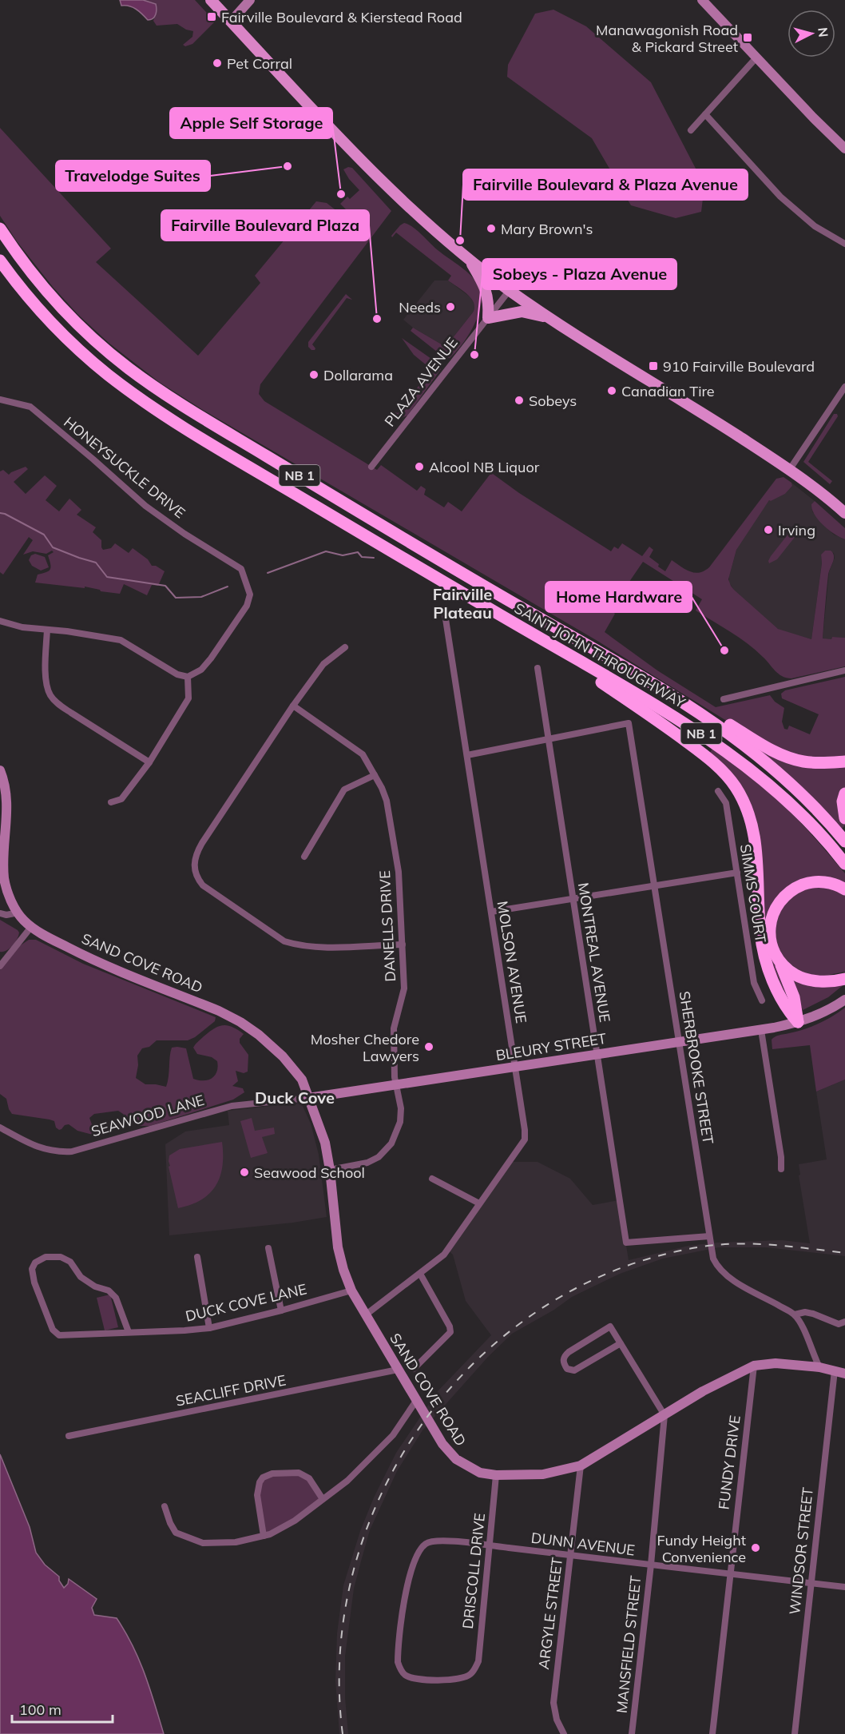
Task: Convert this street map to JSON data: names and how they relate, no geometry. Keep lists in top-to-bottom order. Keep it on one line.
{"streets":{"highway":["NB 1","SAINT JOHN THROUGHWAY"],"street":["PLAZA AVENUE","HONEYSUCKLE DRIVE","SIMMS COURT","DANELLS DRIVE","MONTREAL AVENUE","MOLSON AVENUE","SAND COVE ROAD","BLEURY STREET","SHERBROOKE STREET","SEAWOOD LANE","DUCK COVE LANE","SEACLIFF DRIVE","FUNDY DRIVE","DUNN AVENUE","WINDSOR STREET","DRISCOLL DRIVE","ARGYLE STREET","MANSFIELD STREET"]},"crossings":[["DANELLS DRIVE","SAND COVE ROAD"],["DANELLS DRIVE","BLEURY STREET"],["MONTREAL AVENUE","BLEURY STREET"],["MONTREAL AVENUE","SHERBROOKE STREET"],["MOLSON AVENUE","SAND COVE ROAD"],["MOLSON AVENUE","BLEURY STREET"],["SAND COVE ROAD","BLEURY STREET"],["SAND COVE ROAD","SEAWOOD LANE"],["SAND COVE ROAD","DUCK COVE LANE"],["SAND COVE ROAD","SEACLIFF DRIVE"],["SAND COVE ROAD","FUNDY DRIVE"],["SAND COVE ROAD","WINDSOR STREET"],["SAND COVE ROAD","DRISCOLL DRIVE"],["SAND COVE ROAD","ARGYLE STREET"],["SAND COVE ROAD","MANSFIELD STREET"],["BLEURY STREET","SHERBROOKE STREET"],["BLEURY STREET","SEAWOOD LANE"],["FUNDY DRIVE","DUNN AVENUE"],["DUNN AVENUE","WINDSOR STREET"],["DUNN AVENUE","DRISCOLL DRIVE"],["DUNN AVENUE","ARGYLE STREET"],["DUNN AVENUE","MANSFIELD STREET"]],"districts":["Fairville Plateau","Duck Cove"],"places":{"transit":["Fairville Boulevard & Kierstead Road","Manawagonish Road & Pickard Street","910 Fairville Boulevard"],"other":["Pet Corral","Travelodge Suites","Apple Self Storage","Mary Brown's","Fairville Boulevard & Plaza Avenue","Needs","Fairville Boulevard Plaza","Sobeys - Plaza Avenue","Dollarama","Canadian Tire","Sobeys","Alcool NB Liquor","Irving","Home Hardware","Mosher Chedore Lawyers","Seawood School","Fundy Height Convenience"]},"scale_bar":"100 m","north":"right"}
